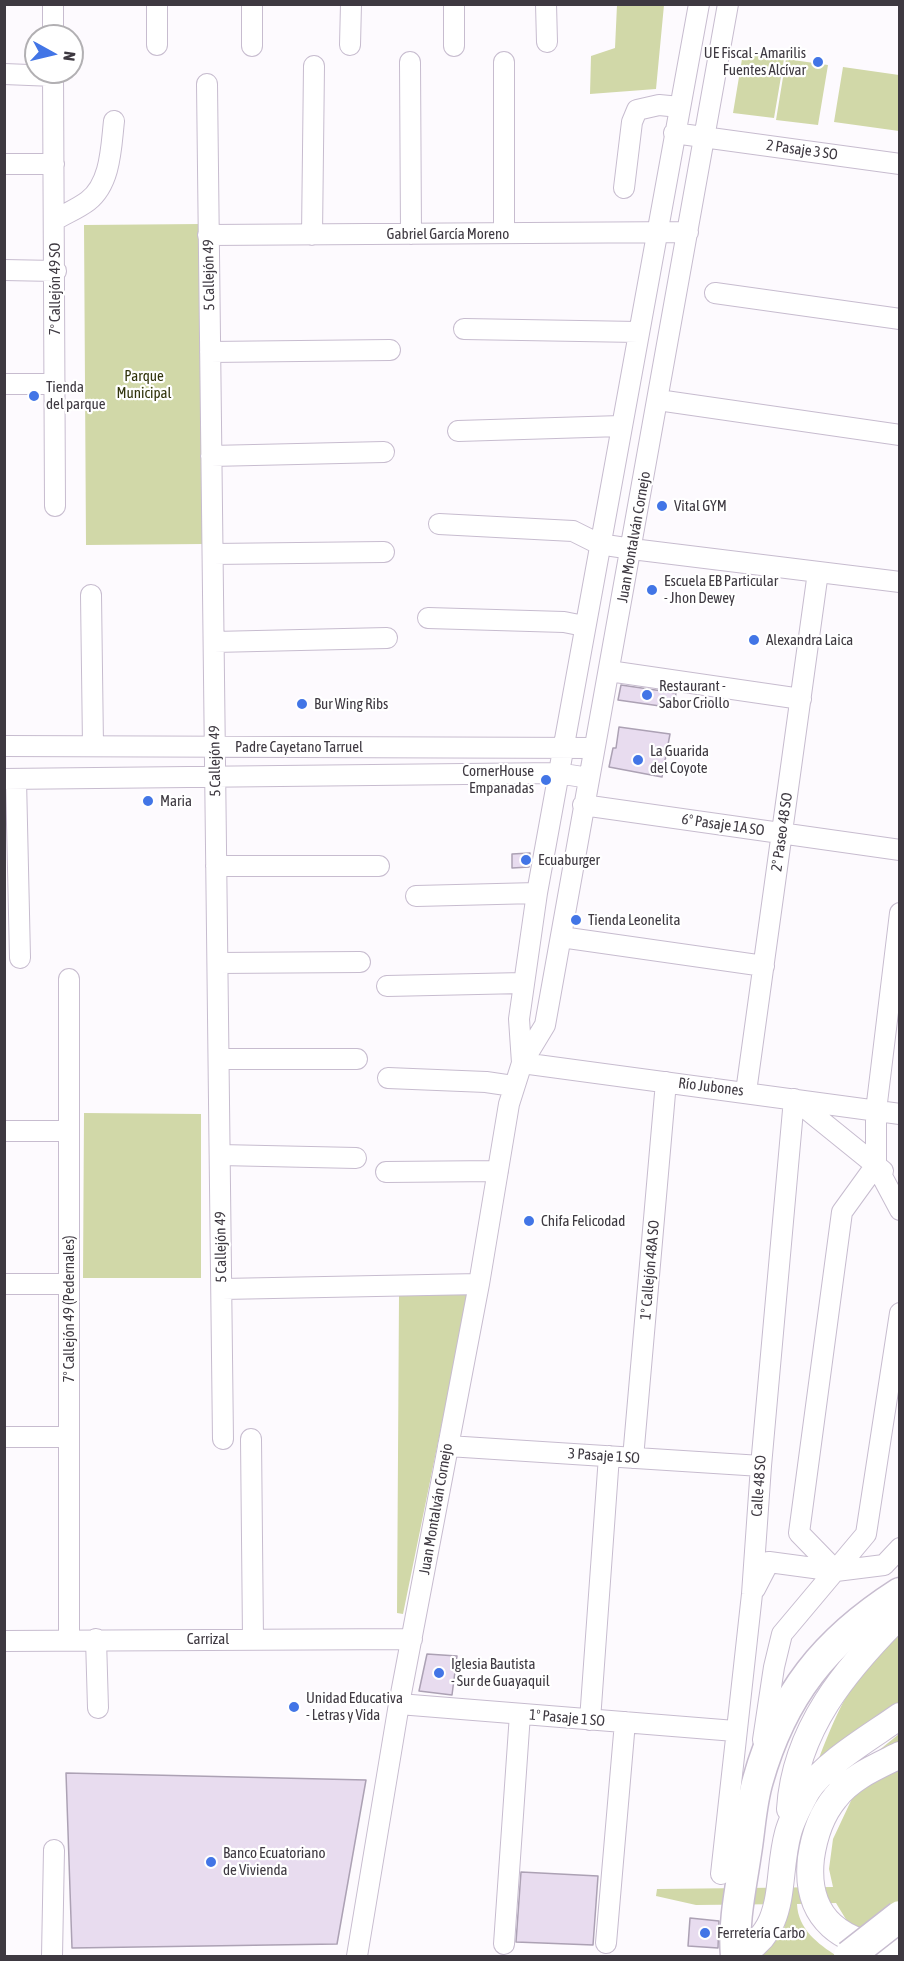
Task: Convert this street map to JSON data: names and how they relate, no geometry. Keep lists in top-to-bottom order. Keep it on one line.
{"streets":{"street":["2 Pasaje 3 SO","Gabriel García Moreno","5 Callejón 49","7º Callejón 49 SO","Juan Montalván Cornejo","Padre Cayetano Tarruel","6° Pasaje 1A SO","2° Paseo 48 SO","Río Jubones","1° Callejón 48A SO","7° Callejón 49 (Pedernales)","3 Pasaje 1 SO","Calle 48 SO","Carrizal","1° Pasaje 1 SO"]},"crossings":[["2 Pasaje 3 SO","Juan Montalván Cornejo"],["Gabriel García Moreno","5 Callejón 49"],["Gabriel García Moreno","Juan Montalván Cornejo"],["5 Callejón 49","Padre Cayetano Tarruel"],["Juan Montalván Cornejo","Padre Cayetano Tarruel"],["Juan Montalván Cornejo","6° Pasaje 1A SO"],["Juan Montalván Cornejo","Río Jubones"],["Juan Montalván Cornejo","3 Pasaje 1 SO"],["Juan Montalván Cornejo","Carrizal"],["Juan Montalván Cornejo","1° Pasaje 1 SO"],["6° Pasaje 1A SO","2° Paseo 48 SO"],["2° Paseo 48 SO","Río Jubones"],["Río Jubones","1° Callejón 48A SO"],["Río Jubones","Calle 48 SO"],["1° Callejón 48A SO","3 Pasaje 1 SO"],["7° Callejón 49 (Pedernales)","Carrizal"],["3 Pasaje 1 SO","Calle 48 SO"],["Calle 48 SO","1° Pasaje 1 SO"]],"parks":["Parque Municipal"],"places":["UE Fiscal - Amarilis Fuentes Alcívar","Tienda del parque","Vital GYM","Escuela EB Particular - Jhon Dewey","Alexandra Laica","Restaurant - Sabor Criollo","Bur Wing Ribs","La Guarida del Coyote","CornerHouse Empanadas","Maria","Ecuaburger","Tienda Leonelita","Chifa Felicodad","Iglesia Bautista - Sur de Guayaquil","Unidad Educativa - Letras y Vida","Banco Ecuatoriano de Vivienda","Ferretería Carbo"],"north":"right"}
